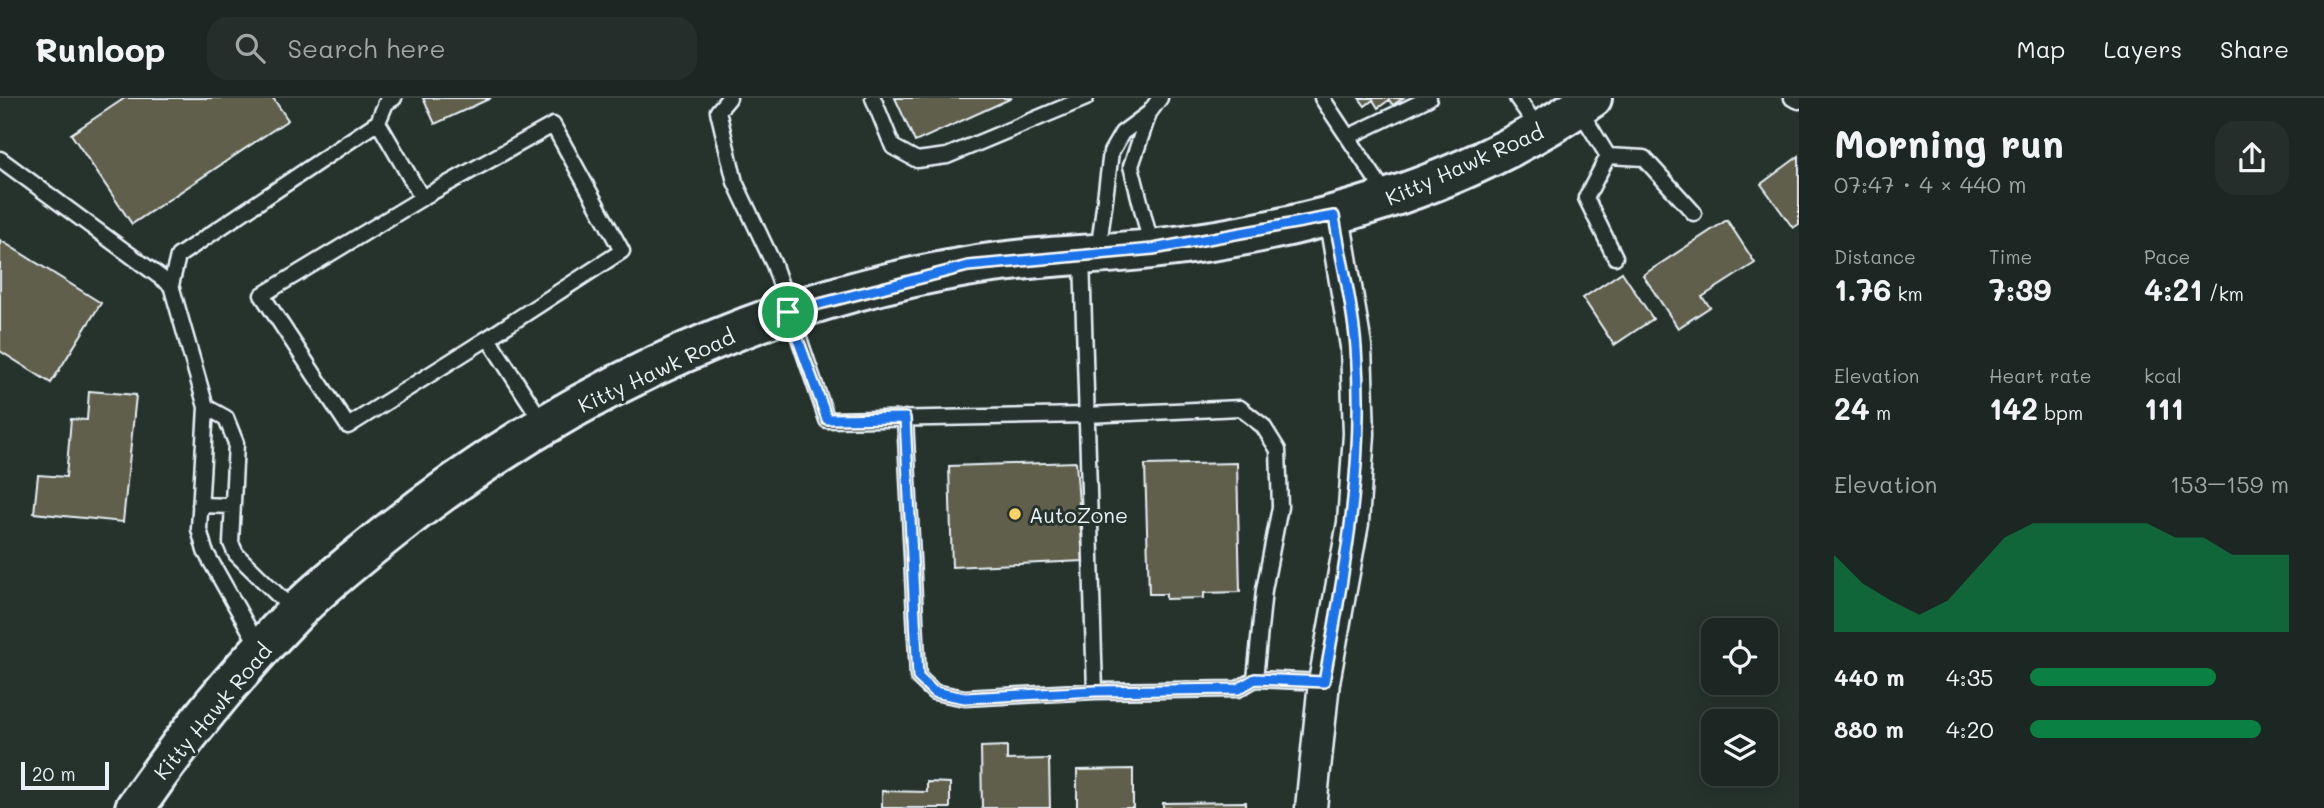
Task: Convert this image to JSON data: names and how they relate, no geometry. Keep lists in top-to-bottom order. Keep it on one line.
{"streets":{"main road":["Kitty Hawk Road"]},"places":["AutoZone"],"scale_bar":"20 m","page":{"header":"Runloop","search":"Search here","nav":["Map","Layers","Share"],"heading":["Morning run","07:47 · 4 × 440 m"],"stats":[["Distance","1.76 km"],["Time","7:39"],["Pace","4:21 /km"],["Elevation","24 m"],["Heart rate","142 bpm"],["kcal","111"]],"chart":["Elevation","153–159 m"],"list":[{"name":"440 m","note":"4:35"},{"name":"880 m","note":"4:20"}],"scale":"20 m"}}
